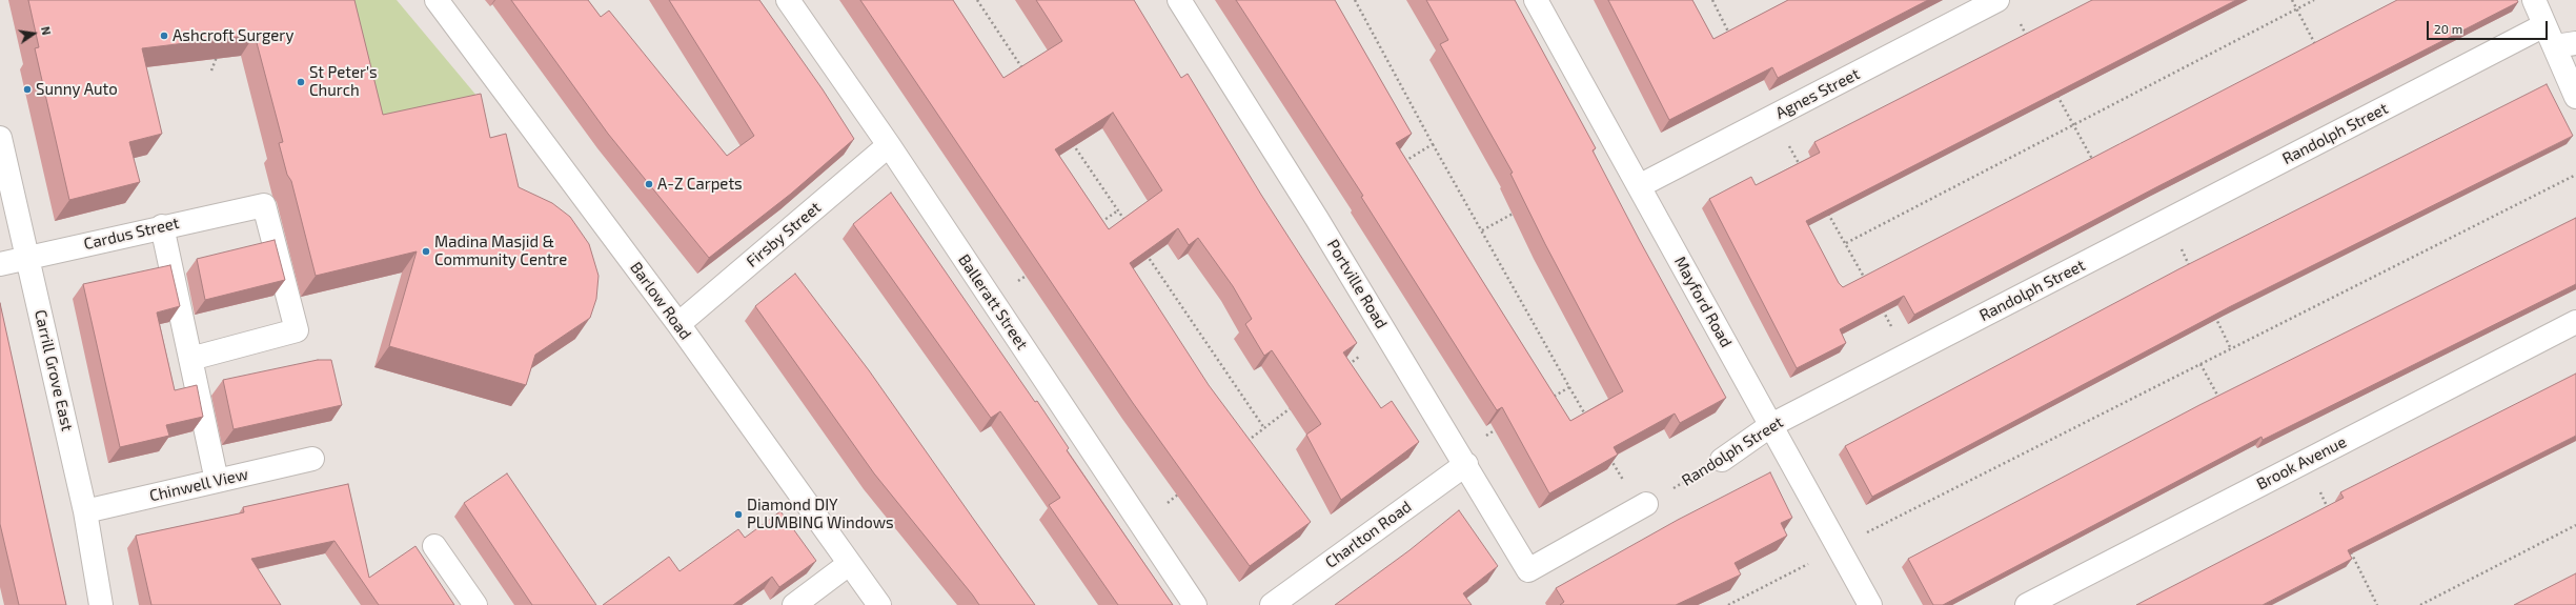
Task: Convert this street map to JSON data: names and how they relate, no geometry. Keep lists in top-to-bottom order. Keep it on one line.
{"streets":{"street":["Agnes Street","Randolph Street","Cardus Street","Firsby Street","Portville Road","Barlow Road","Balleratt Street","Mayford Road","Carrill Grove East","Brook Avenue","Chinwell View","Charlton Road"]},"crossings":[["Agnes Street","Mayford Road"],["Randolph Street","Portville Road"],["Randolph Street","Mayford Road"],["Cardus Street","Carrill Grove East"],["Firsby Street","Barlow Road"],["Firsby Street","Balleratt Street"],["Portville Road","Charlton Road"],["Carrill Grove East","Chinwell View"]],"places":["Ashcroft Surgery","St Peter's Church","Sunny Auto","A-Z Carpets","Madina Masjid & Community Centre","Diamond DIY PLUMBING Windows"],"scale_bar":"20 m","north":"right"}
